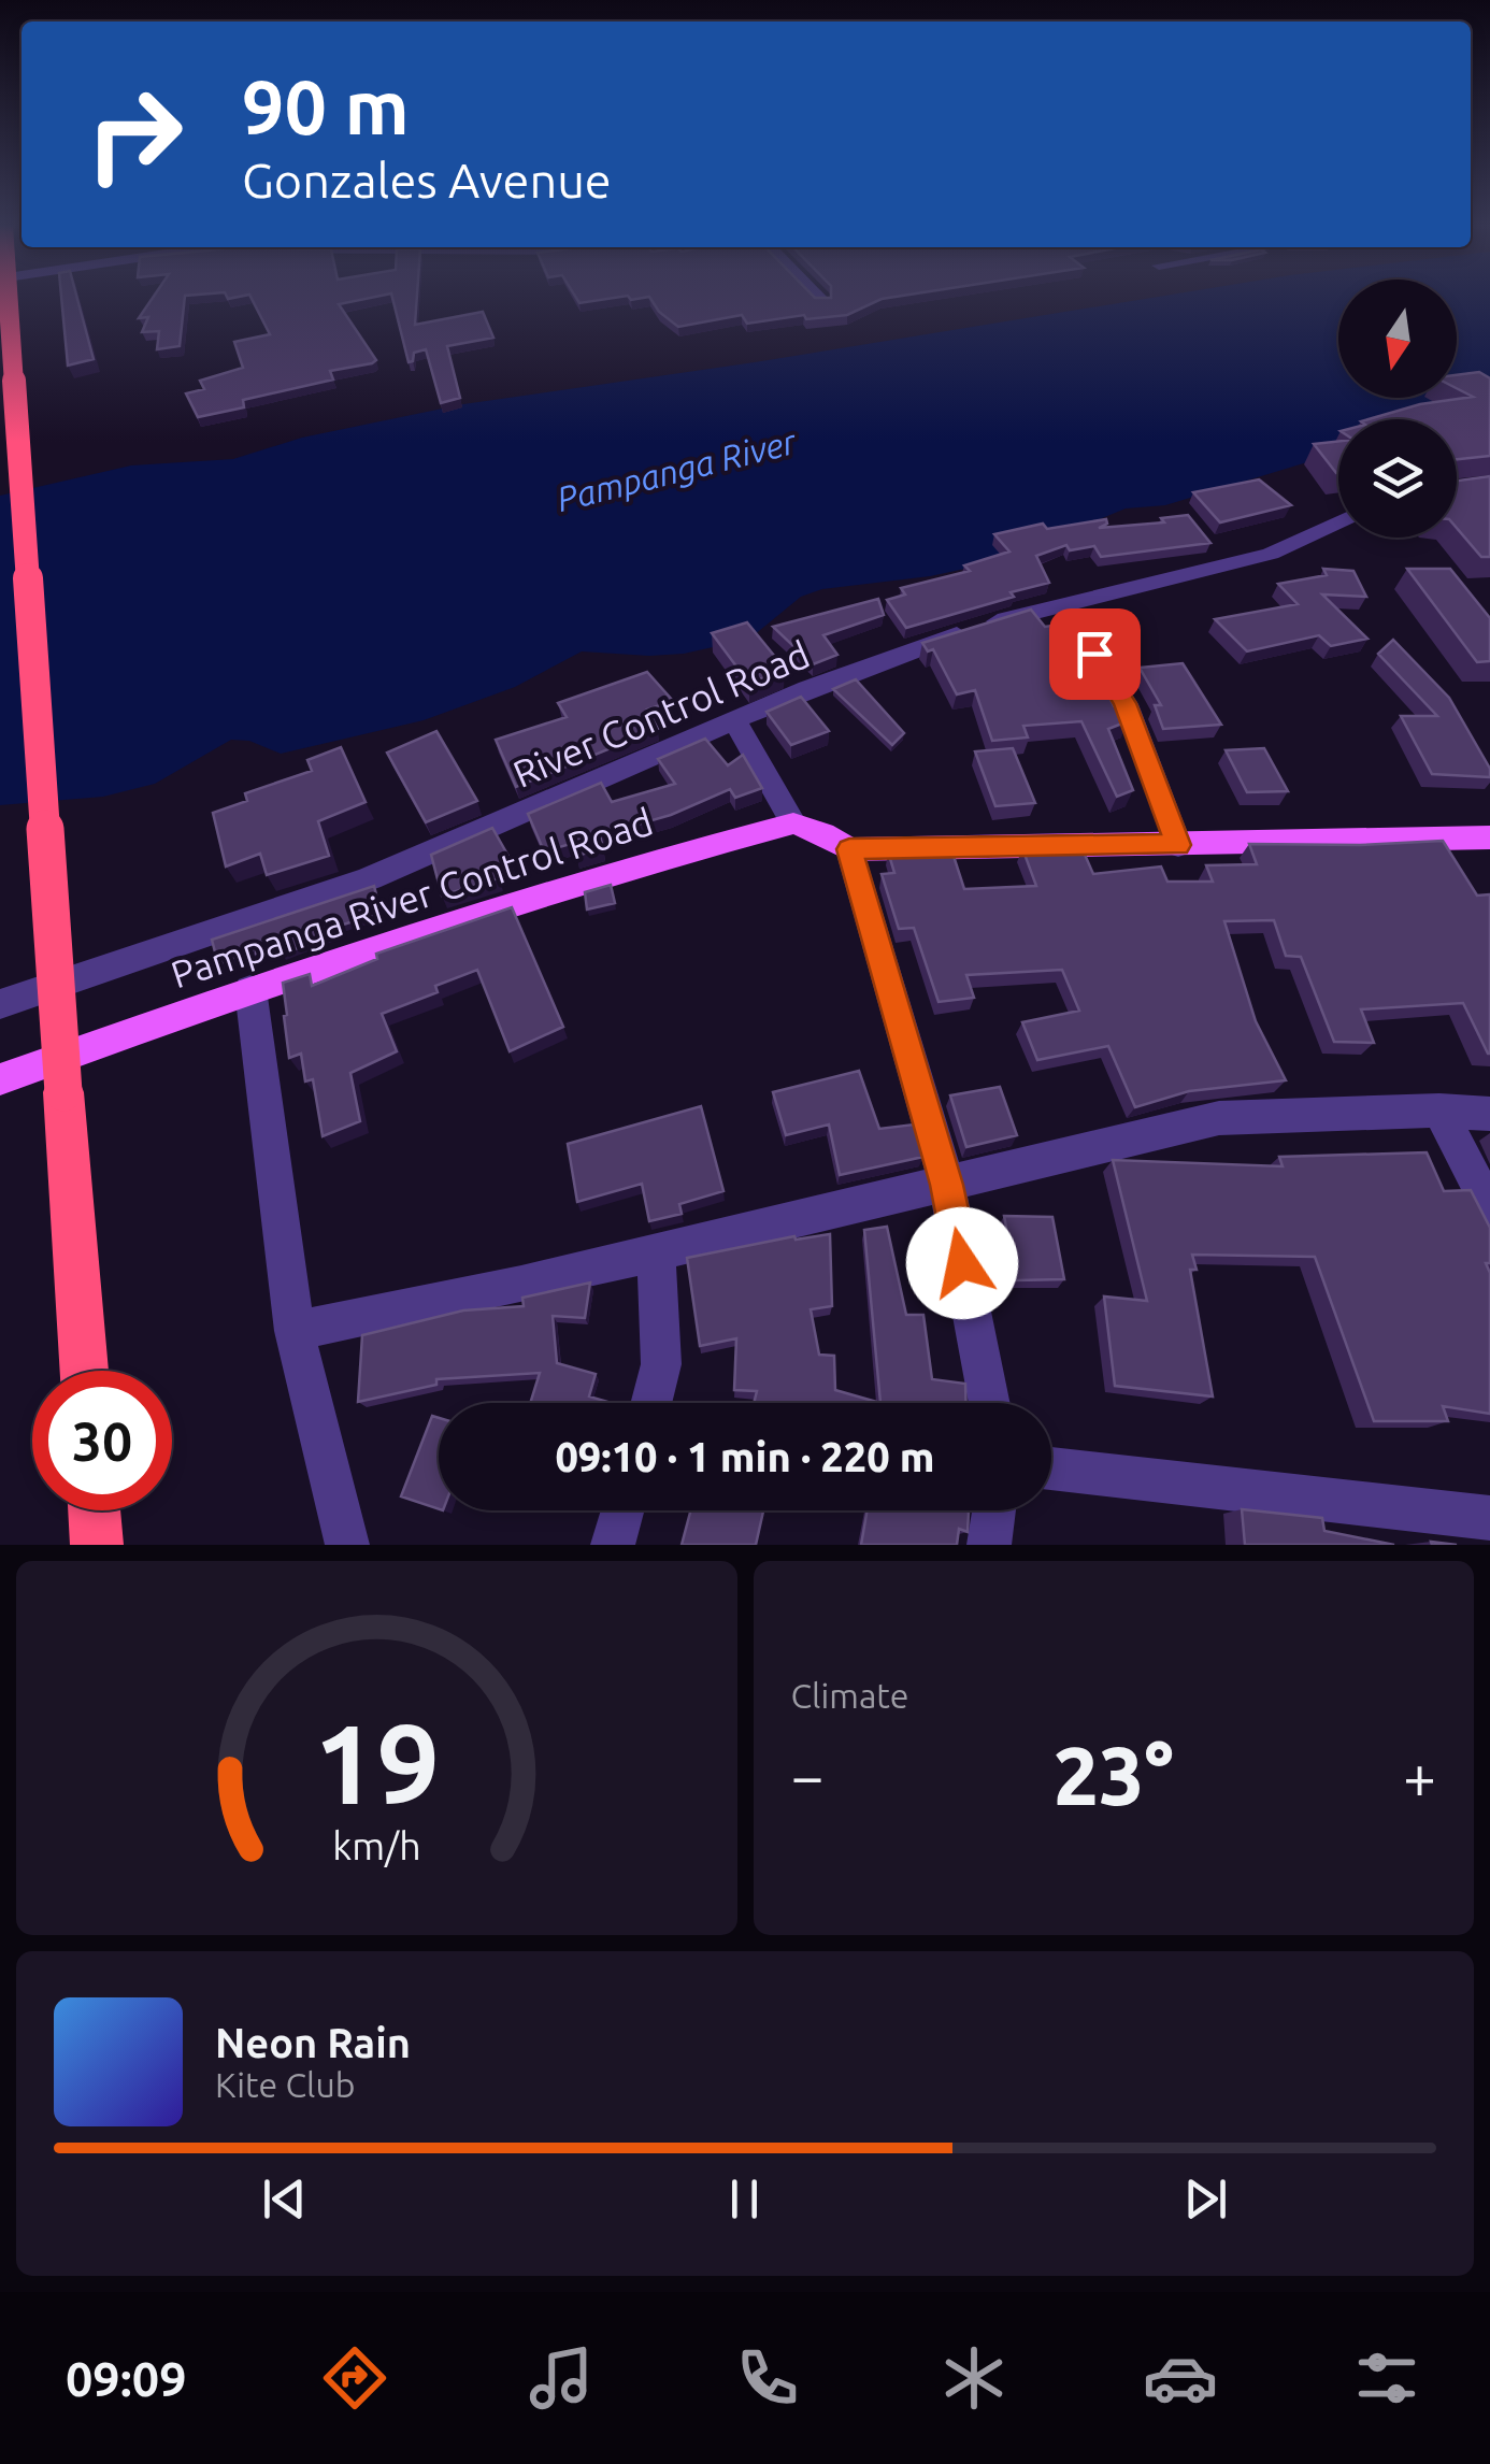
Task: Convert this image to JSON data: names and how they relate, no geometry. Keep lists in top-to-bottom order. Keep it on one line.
{"streets":{"main road":["Pampanga River Control Road"],"street":["River Control Road"]},"water":["Pampanga River"],"north":"bottom","page":{"turn":["90 m","Gonzales Avenue"],"limit":"30","trip":"09:10 · 1 min · 220 m","tile":"Climate","heat":["−","23°","+"],"song":["Neon Rain","Kite Club"],"tabs":"09:09","gauge":["19","km/h"]}}
